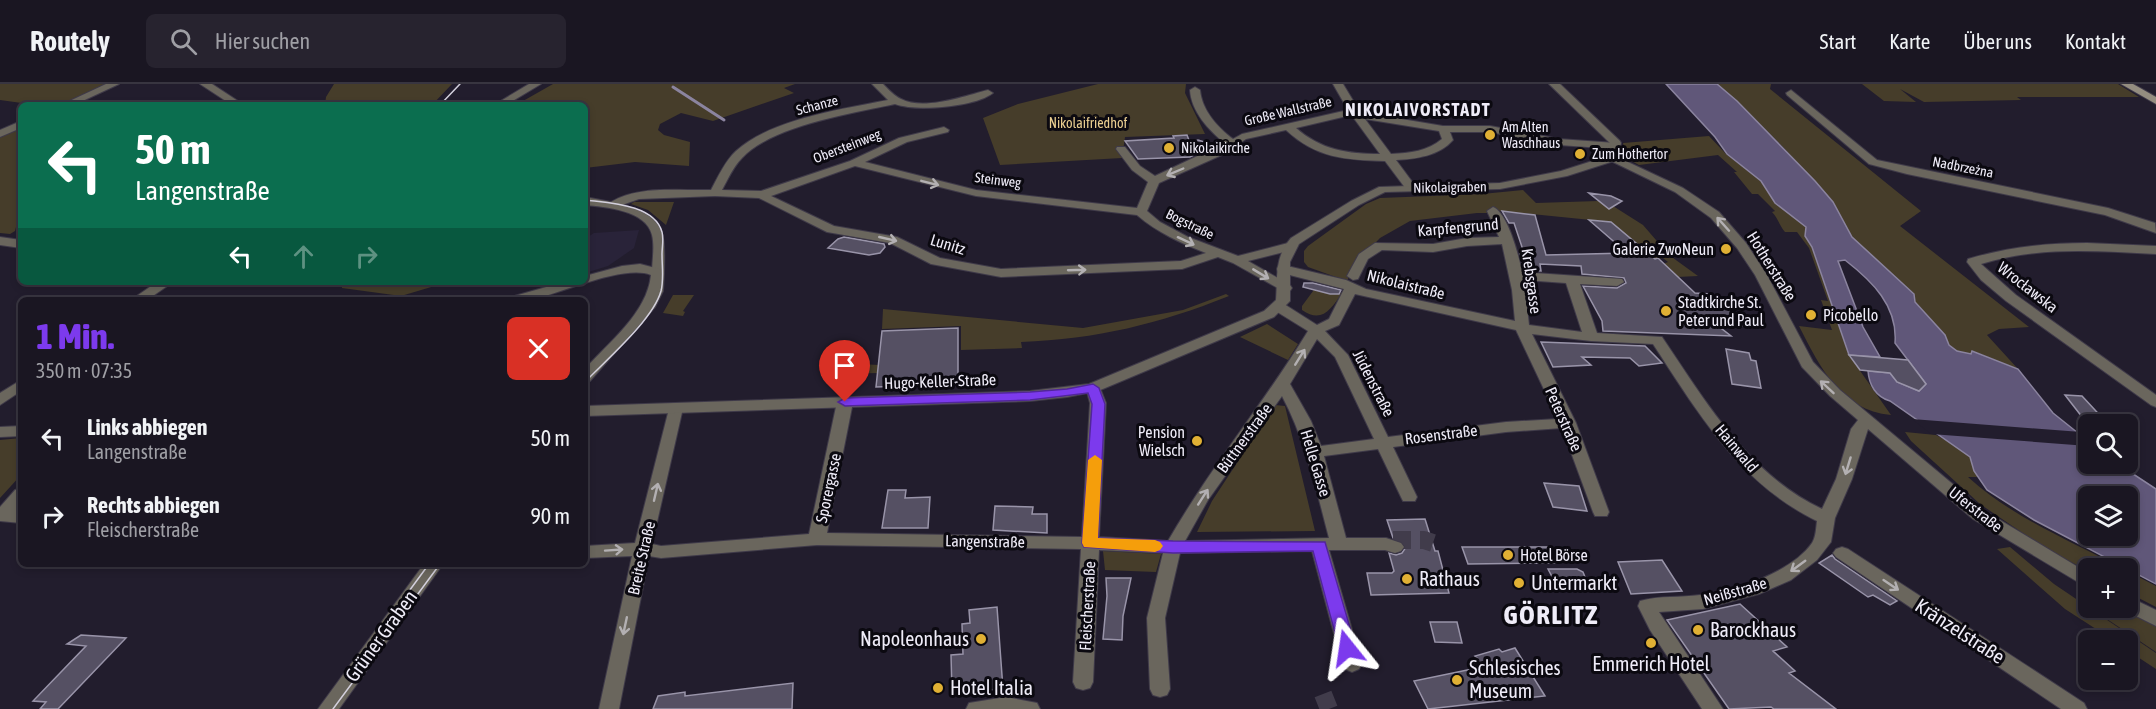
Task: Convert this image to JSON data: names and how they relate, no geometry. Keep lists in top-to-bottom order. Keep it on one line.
{"streets":{"street":["Schanze","Große Wallstraße","Obersteinweg","Nadbrzeżna","Steinweg","Nikolaigraben","Bogstraße","Karpfengrund","Lunitz","Hotherstraße","Krebsgasse","Nikolaistraße","Wrocławska","Hugo-Keller-Straße","Jüdenstraße","Peterstraße","Rosenstraße","Büttnerstraße","Hainwald","Helle Gasse","Sporergasse","Uferstraße","Langenstraße","Breite Straße","Neißstraße","Fleischerstraße","Kränzelstraße","Grüner Graben"]},"crossings":[["Schanze","Lunitz"],["Große Wallstraße","Nikolaigraben"],["Große Wallstraße","Bogstraße"],["Große Wallstraße","Hotherstraße"],["Obersteinweg","Steinweg"],["Obersteinweg","Lunitz"],["Steinweg","Bogstraße"],["Nikolaigraben","Bogstraße"],["Nikolaigraben","Hotherstraße"],["Bogstraße","Lunitz"],["Karpfengrund","Krebsgasse"],["Karpfengrund","Nikolaistraße"],["Hotherstraße","Uferstraße"],["Krebsgasse","Nikolaistraße"],["Krebsgasse","Peterstraße"],["Nikolaistraße","Peterstraße"],["Nikolaistraße","Hainwald"],["Hugo-Keller-Straße","Jüdenstraße"],["Hugo-Keller-Straße","Sporergasse"],["Hugo-Keller-Straße","Breite Straße"],["Hugo-Keller-Straße","Fleischerstraße"],["Jüdenstraße","Rosenstraße"],["Jüdenstraße","Büttnerstraße"],["Peterstraße","Rosenstraße"],["Rosenstraße","Helle Gasse"],["Büttnerstraße","Helle Gasse"],["Büttnerstraße","Langenstraße"],["Helle Gasse","Langenstraße"],["Sporergasse","Langenstraße"],["Langenstraße","Breite Straße"],["Langenstraße","Fleischerstraße"],["Neißstraße","Kränzelstraße"]],"one_way":["Steinweg","Bogstraße","Lunitz","Hotherstraße","Büttnerstraße","Kränzelstraße"],"districts":["NIKOLAIVORSTADT","GÖRLITZ"],"parks":["Nikolaifriedhof"],"places":["Am Alten Waschhaus","Nikolaikirche","Zum Hothertor","Galerie ZwoNeun","Stadtkirche St. Peter und Paul","Picobello","Pension Wielsch","Hotel Börse","Rathaus","Untermarkt","Barockhaus","Napoleonhaus","Emmerich Hotel","Schlesisches Museum","Hotel Italia"],"page":{"header":"Routely","search":"Hier suchen","nav":["Start","Karte","Über uns","Kontakt"],"turn":["50 m","Langenstraße"],"heading":["1 Min.","350 m · 07:35"],"list":[{"name":"Links abbiegen","note":"Langenstraße","value":"50 m"},{"name":"Rechts abbiegen","note":"Fleischerstraße","value":"90 m"}],"map_buttons":["+","−"]}}
